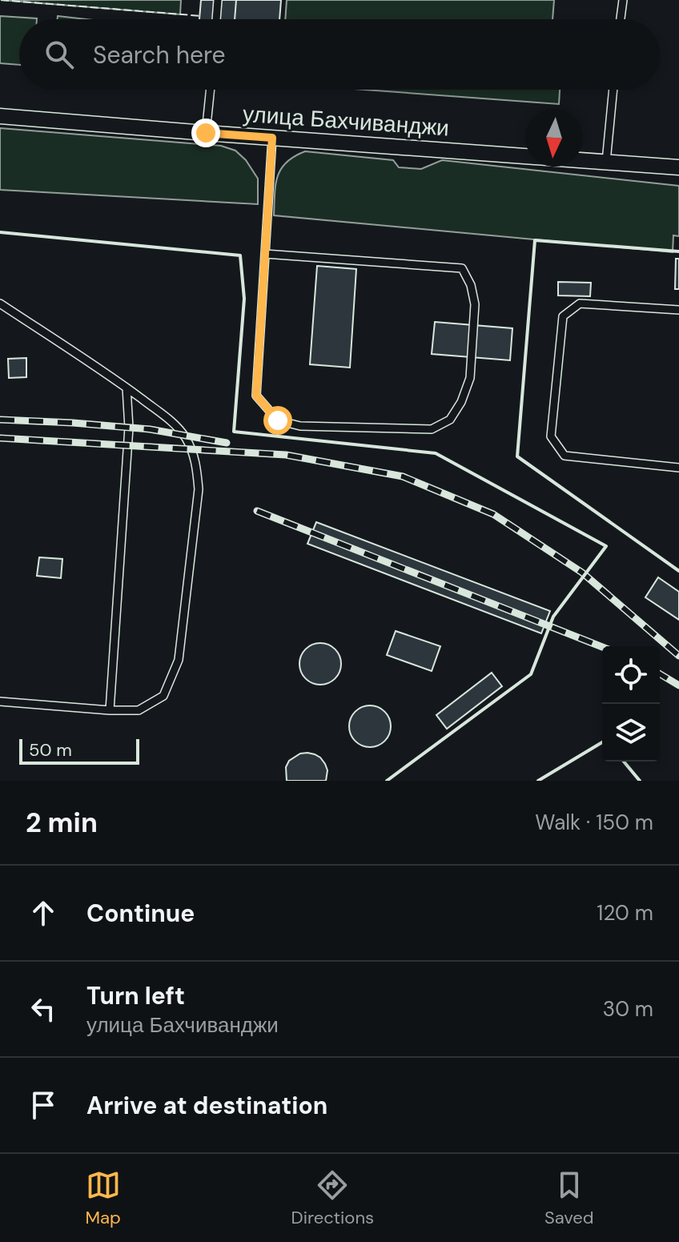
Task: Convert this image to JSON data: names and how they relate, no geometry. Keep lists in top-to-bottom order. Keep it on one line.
{"streets":{"street":["улица Бахчиванджи"]},"scale_bar":"50 m","north":"bottom","page":{"search":"Search here","scale":"50 m","heading":["2 min","Walk · 150 m"],"list":[["Continue","120 m"],["Turn left","улица Бахчиванджи","30 m"],"Arrive at destination"],"nav":["Map","Directions","Saved"]}}
